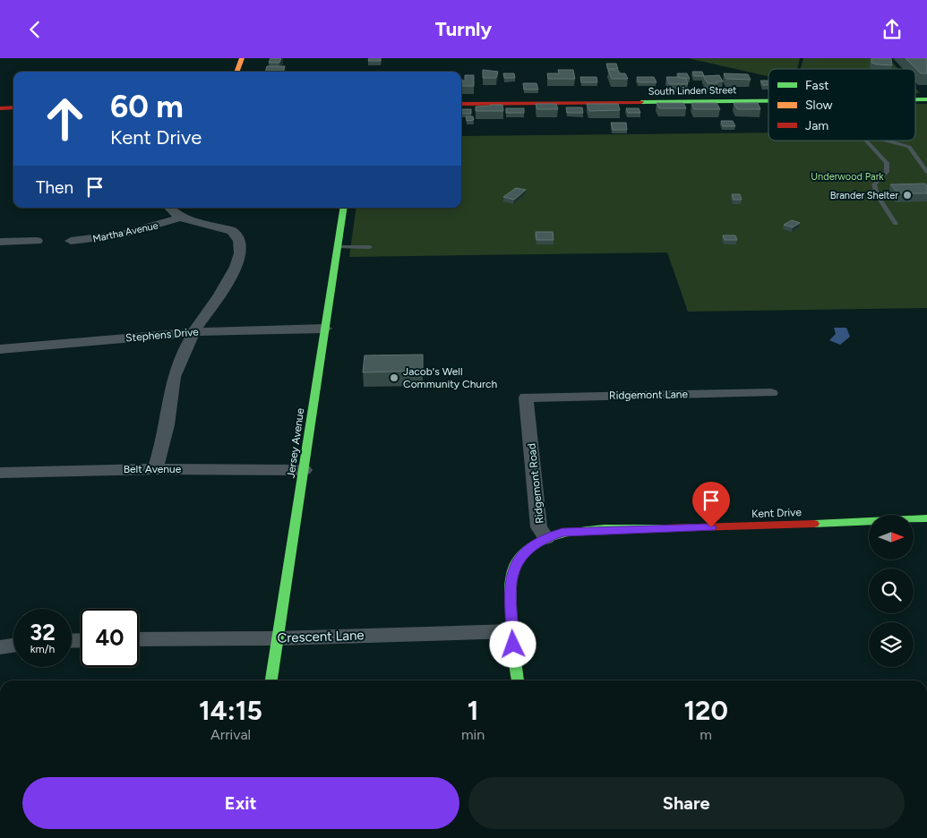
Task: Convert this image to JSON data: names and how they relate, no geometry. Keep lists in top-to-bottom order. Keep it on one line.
{"streets":{"street":["South Linden Street","Martha Avenue","Stephens Drive","Ridgemont Lane","Jersey Avenue","Belt Avenue","Ridgemont Road","Kent Drive","Crescent Lane"]},"crossings":[["Stephens Drive","Jersey Avenue"],["Ridgemont Lane","Ridgemont Road"],["Jersey Avenue","Belt Avenue"],["Jersey Avenue","Crescent Lane"],["Ridgemont Road","Kent Drive"],["Ridgemont Road","Crescent Lane"]],"parks":["Underwood Park"],"places":["Brander Shelter","Jacob's Well Community Church"],"legend":["Fast","Slow","Jam"],"north":"right","page":{"header":"Turnly","turn":["60 m","Kent Drive"],"then":"Then","speed":"32 km/h","limit":"40","eta":["14:15","Arrival","1","min","120","m"],"buttons":["Exit","Share"]}}
